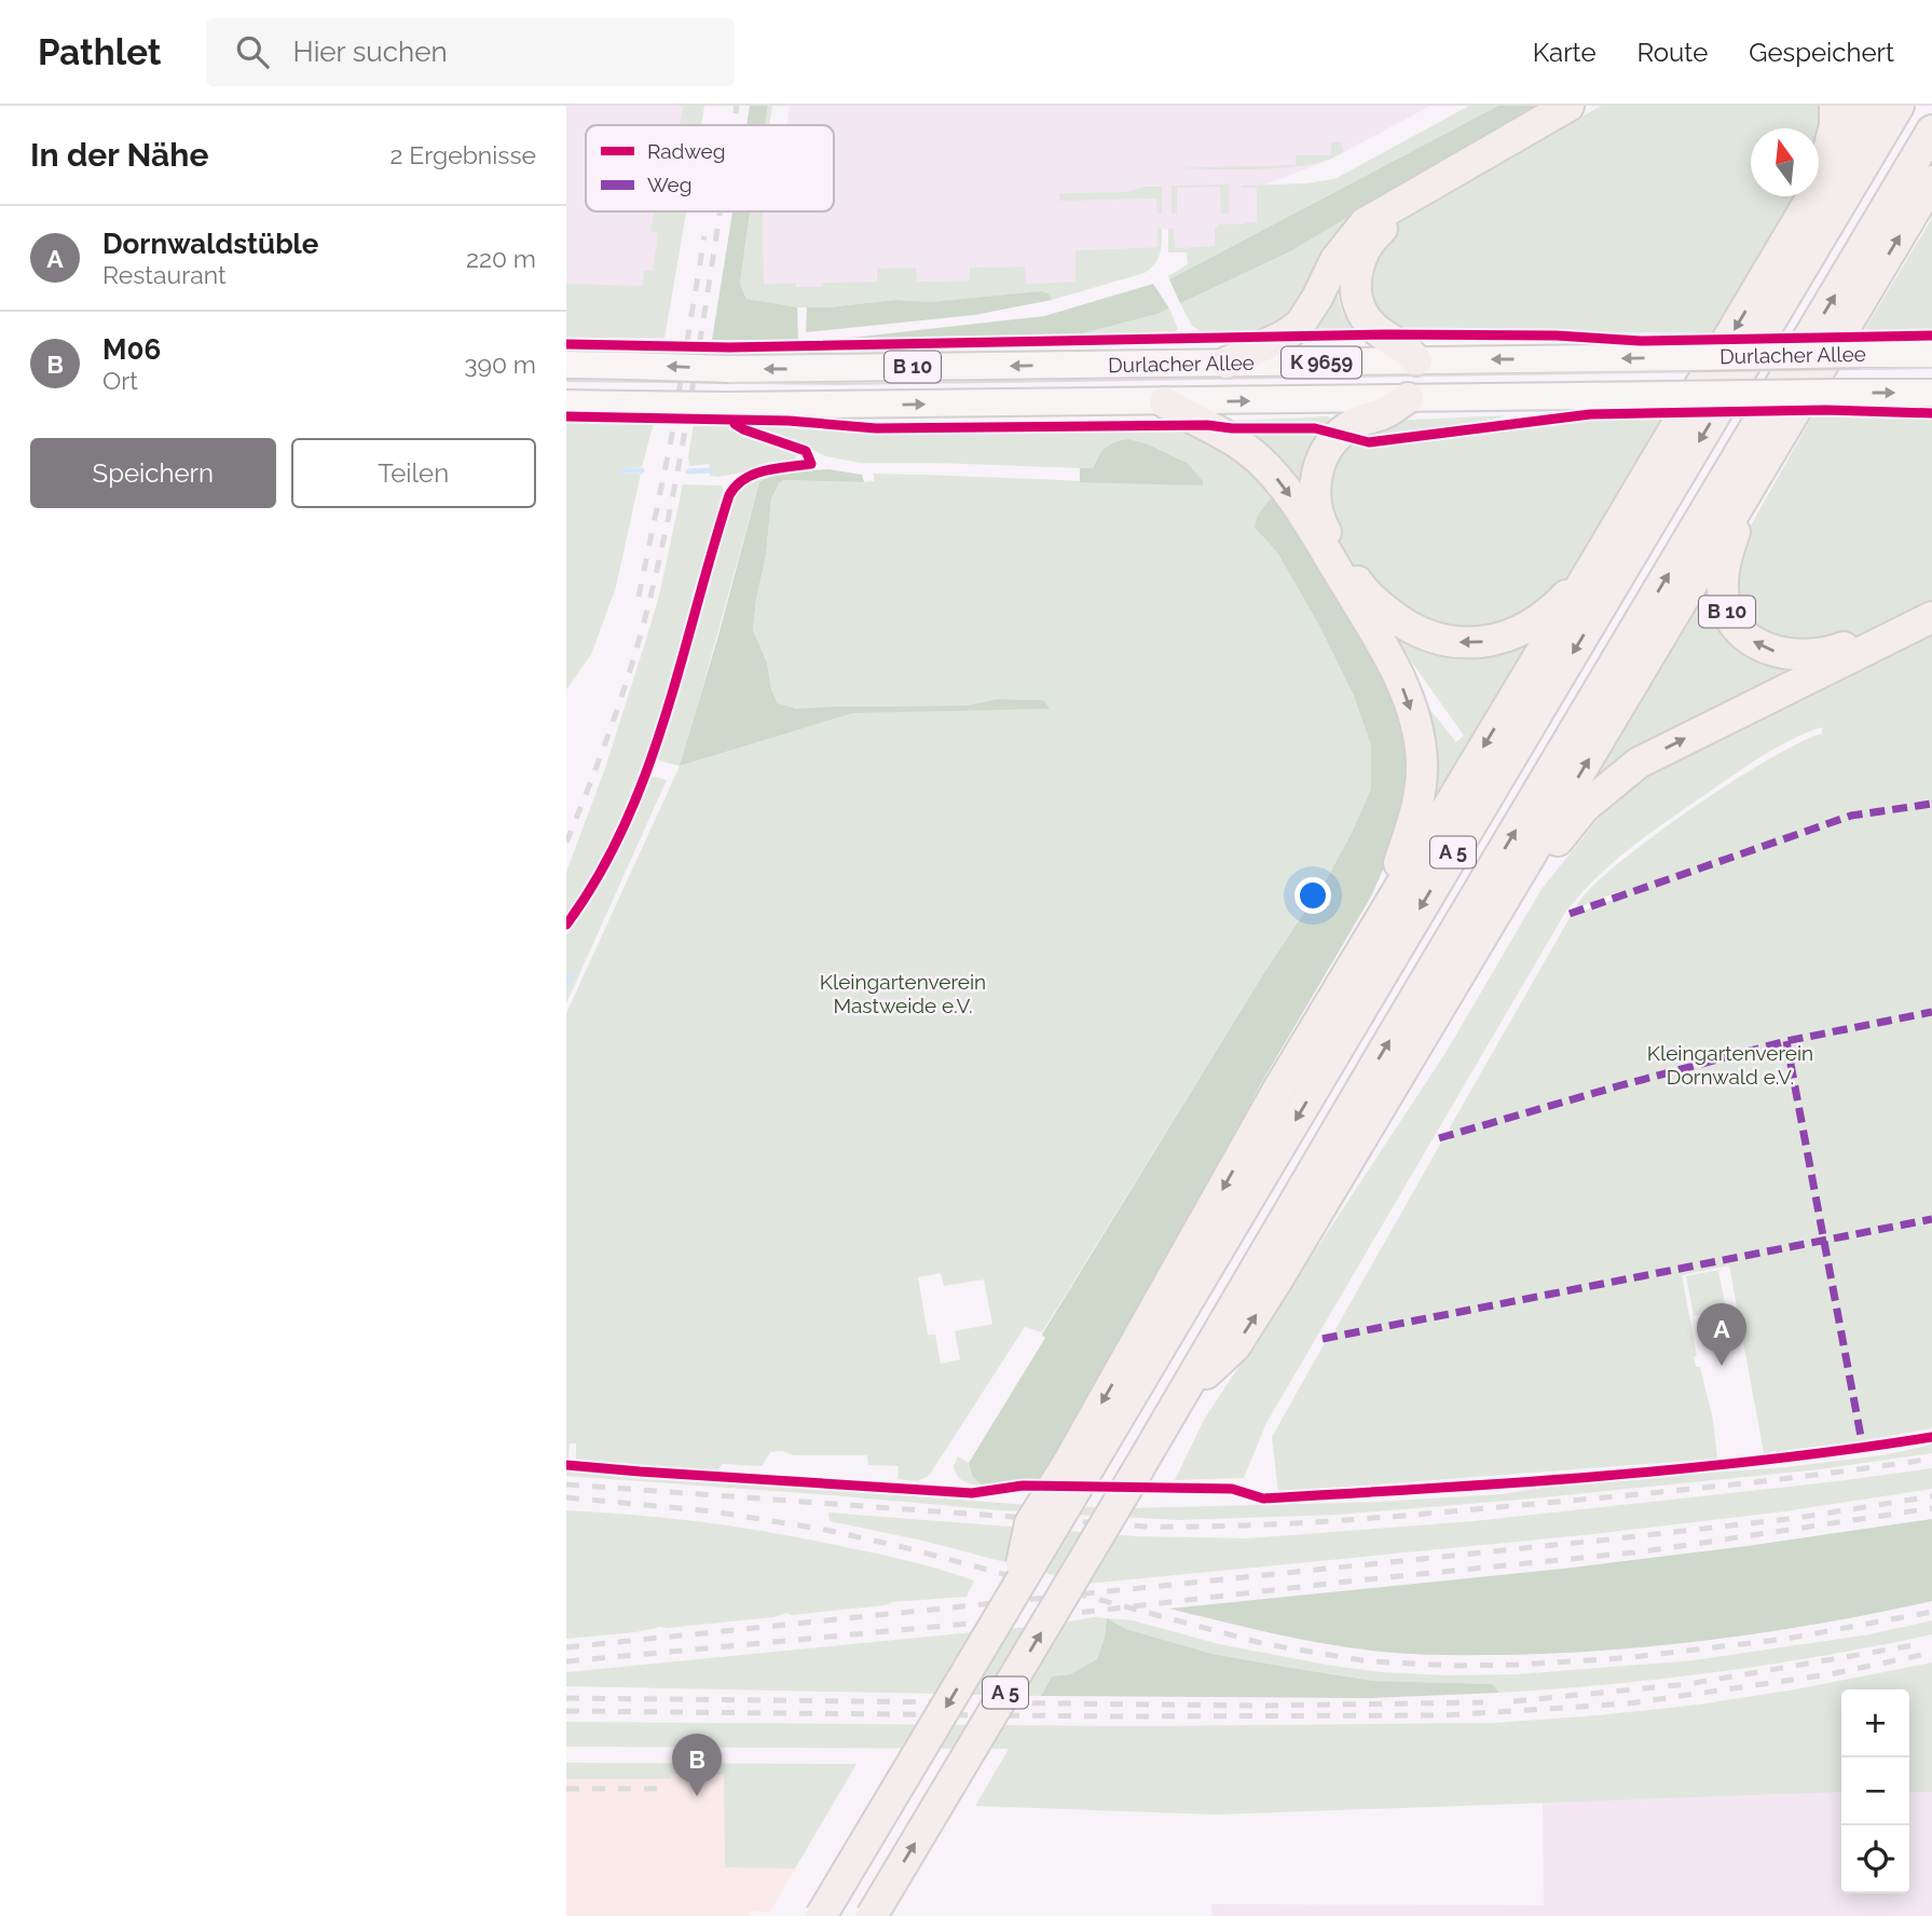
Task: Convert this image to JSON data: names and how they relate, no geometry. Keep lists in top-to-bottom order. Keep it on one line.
{"streets":{"highway":["B 10","A 5"],"main road":["Durlacher Allee","K 9659"]},"crossings":[["B 10","A 5"]],"parks":["Kleingartenverein Mastweide e.V.","Kleingartenverein Dornwald e.V."],"legend":["Radweg","Weg"],"north":"top","page":{"header":"Pathlet","search":"Hier suchen","nav":["Karte","Route","Gespeichert"],"heading":["In der Nähe","2 Ergebnisse"],"list":[{"mark":"A","name":"Dornwaldstüble","note":"Restaurant","value":"220 m"},{"mark":"B","name":"M06","note":"Ort","value":"390 m"}],"buttons":["Speichern","Teilen"],"pins":["A","B"],"map_buttons":["+","−"]}}
